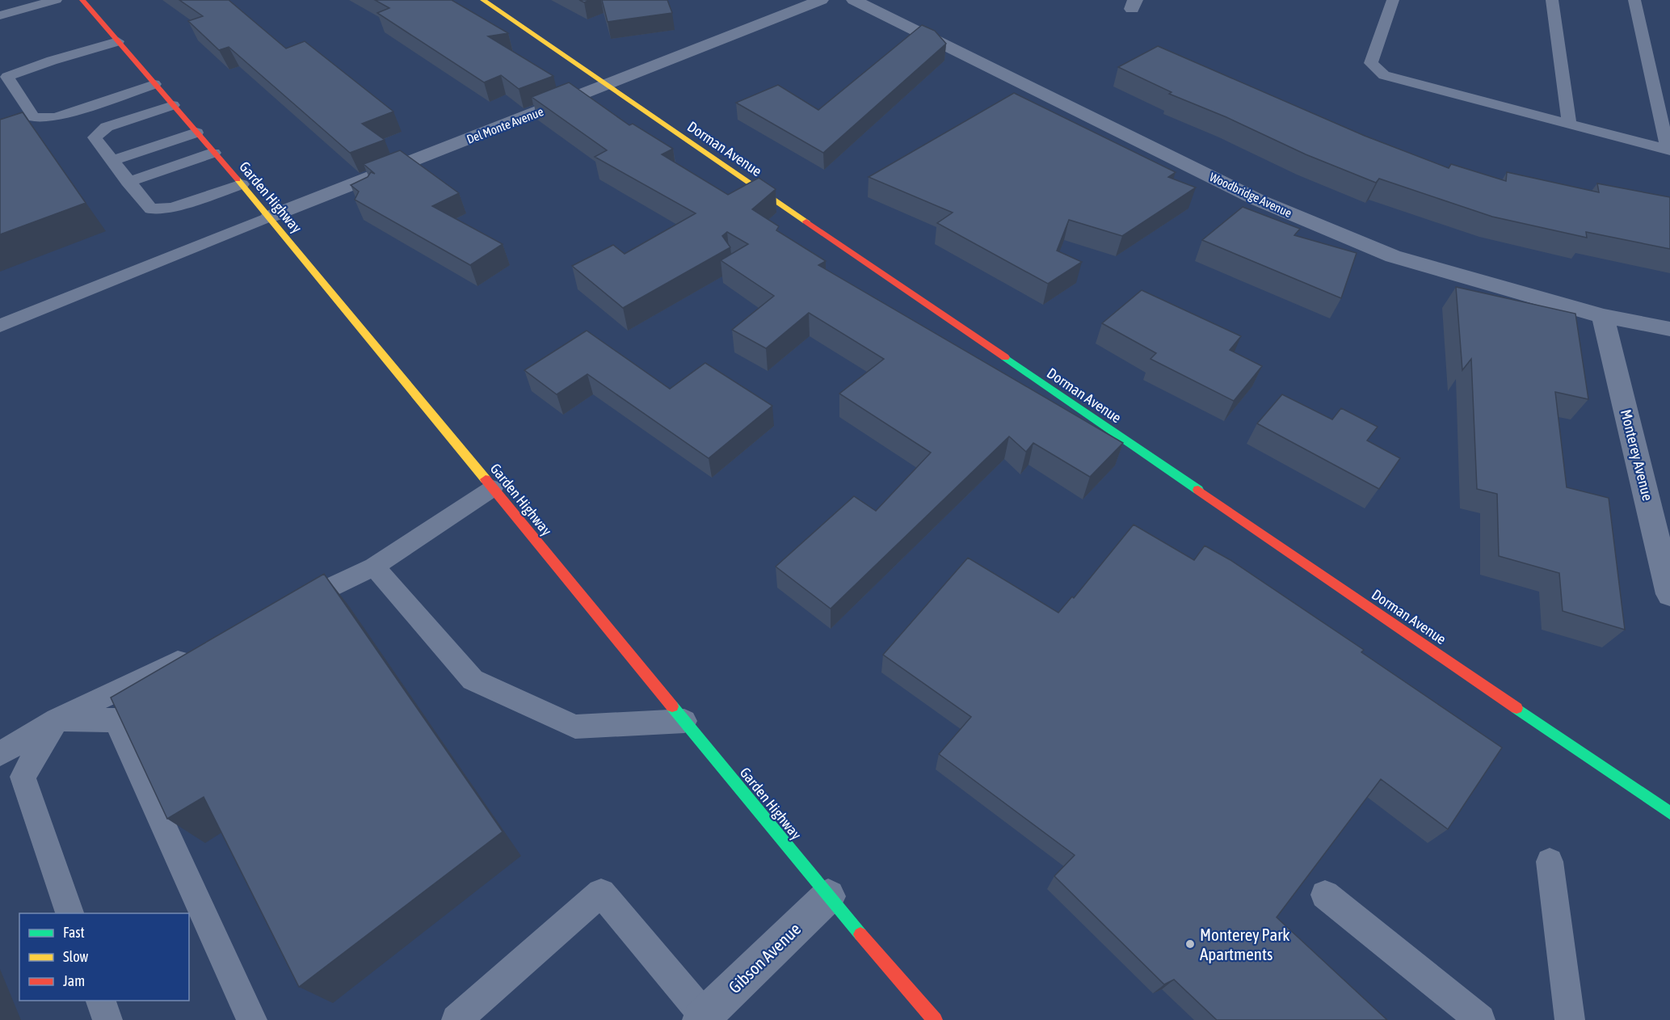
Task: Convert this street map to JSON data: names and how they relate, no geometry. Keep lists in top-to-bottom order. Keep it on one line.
{"streets":{"main road":["Dorman Avenue","Garden Highway"],"street":["Del Monte Avenue","Woodbridge Avenue","Monterey Avenue","Gibson Avenue"]},"crossings":[["Del Monte Avenue","Dorman Avenue"],["Del Monte Avenue","Garden Highway"],["Woodbridge Avenue","Monterey Avenue"],["Garden Highway","Gibson Avenue"]],"places":["Monterey Park Apartments"],"legend":["Fast","Slow","Jam"]}
